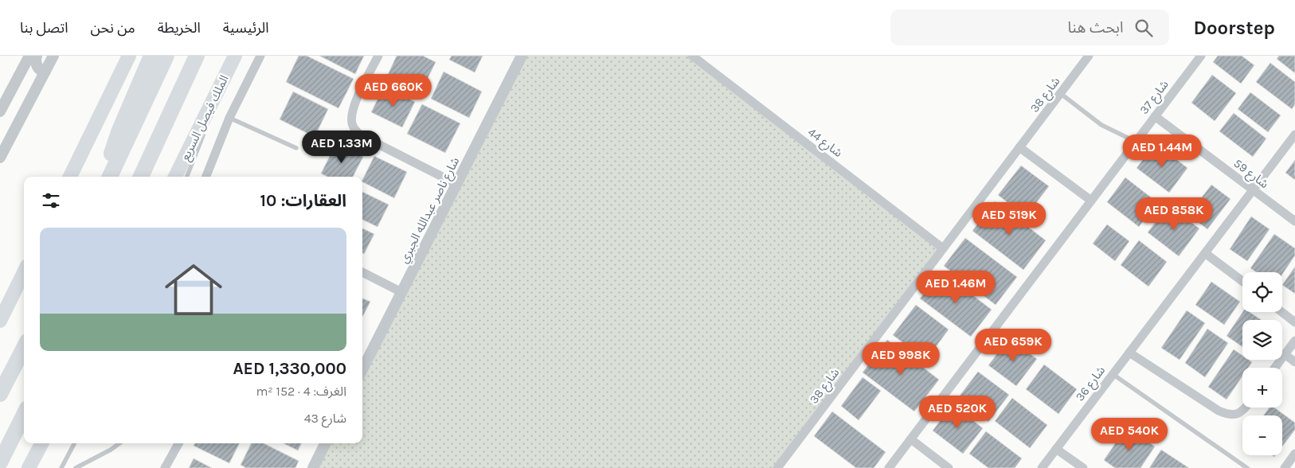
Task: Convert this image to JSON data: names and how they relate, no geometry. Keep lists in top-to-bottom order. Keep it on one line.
{"streets":{"main road":["الملك فيصل السريع"],"street":["شارع 38","شارع 37","شارع 44","شارع 59","شارع ناصر عبدالله الجبري","شارع 36"]},"crossings":[["شارع 38","شارع 44"],["شارع 37","شارع 59"],["شارع 59","شارع 36"]],"page":{"header":"Doorstep","search":"ابحث هنا","nav":["الرئيسية","الخريطة","من نحن","اتصل بنا"],"price":["AED 660K","AED 1.33M","AED 1.44M","AED 858K","AED 519K","AED 1.46M","AED 659K","AED 998K","AED 520K","AED 540K"],"heading":"العقارات: 10","list":[{"name":"AED 1,330,000","note":"الغرف: 4 · 152 m² · شارع 43"}],"map_buttons":["+","−"]}}
